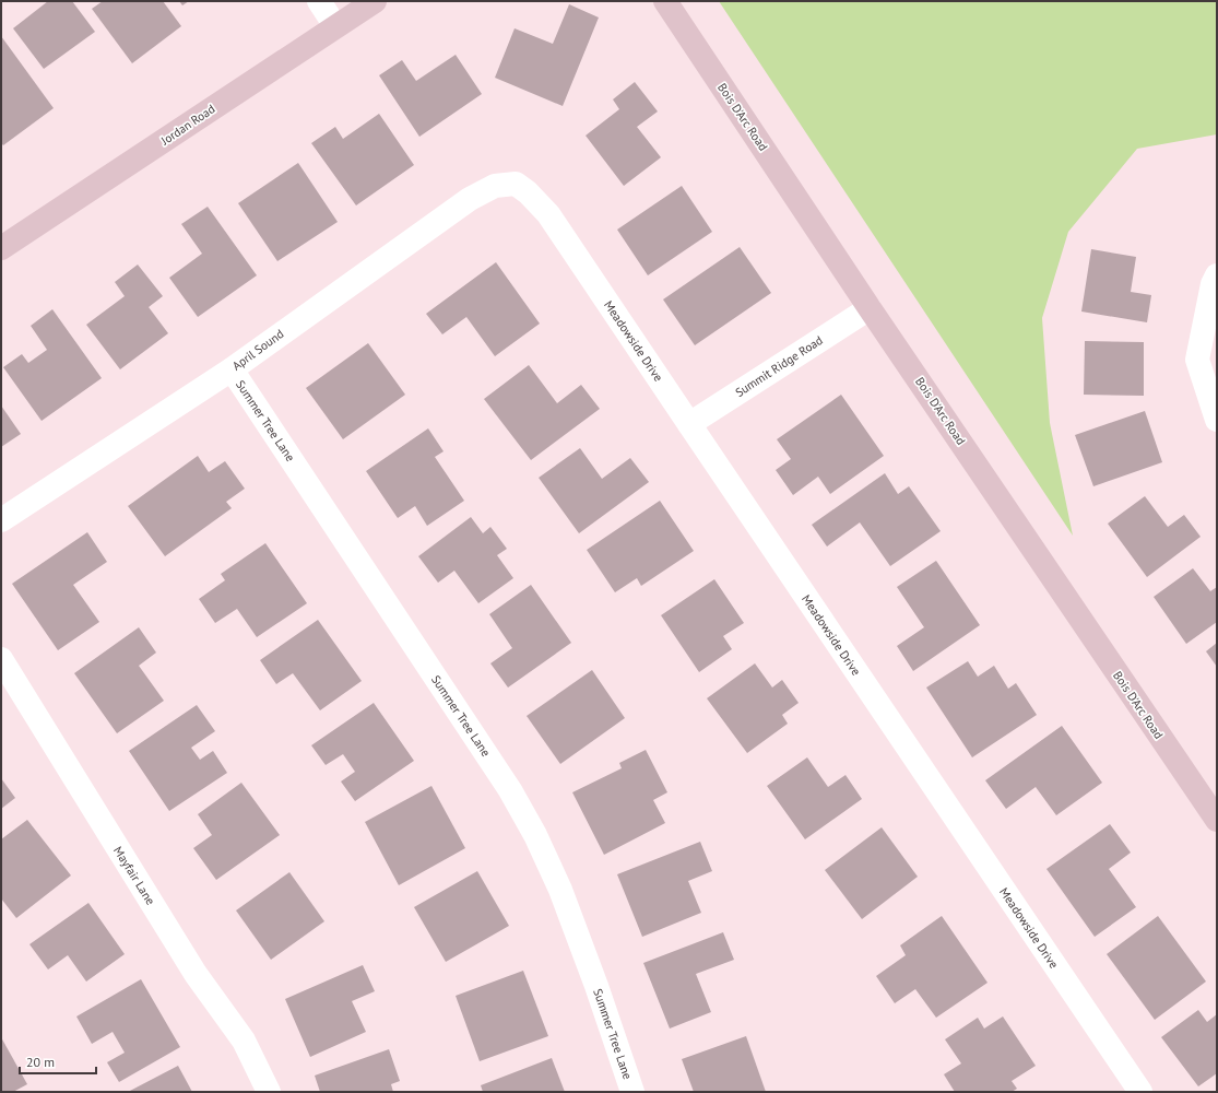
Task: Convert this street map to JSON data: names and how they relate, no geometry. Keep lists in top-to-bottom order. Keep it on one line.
{"streets":{"street":["Bois D'Arc Road","Jordan Road","Meadowside Drive","April Sound","Summit Ridge Road","Summer Tree Lane","Mayfair Lane"]},"crossings":[["Bois D'Arc Road","Summit Ridge Road"],["Meadowside Drive","April Sound"],["Meadowside Drive","Summit Ridge Road"],["April Sound","Summer Tree Lane"]],"scale_bar":"20 m"}
